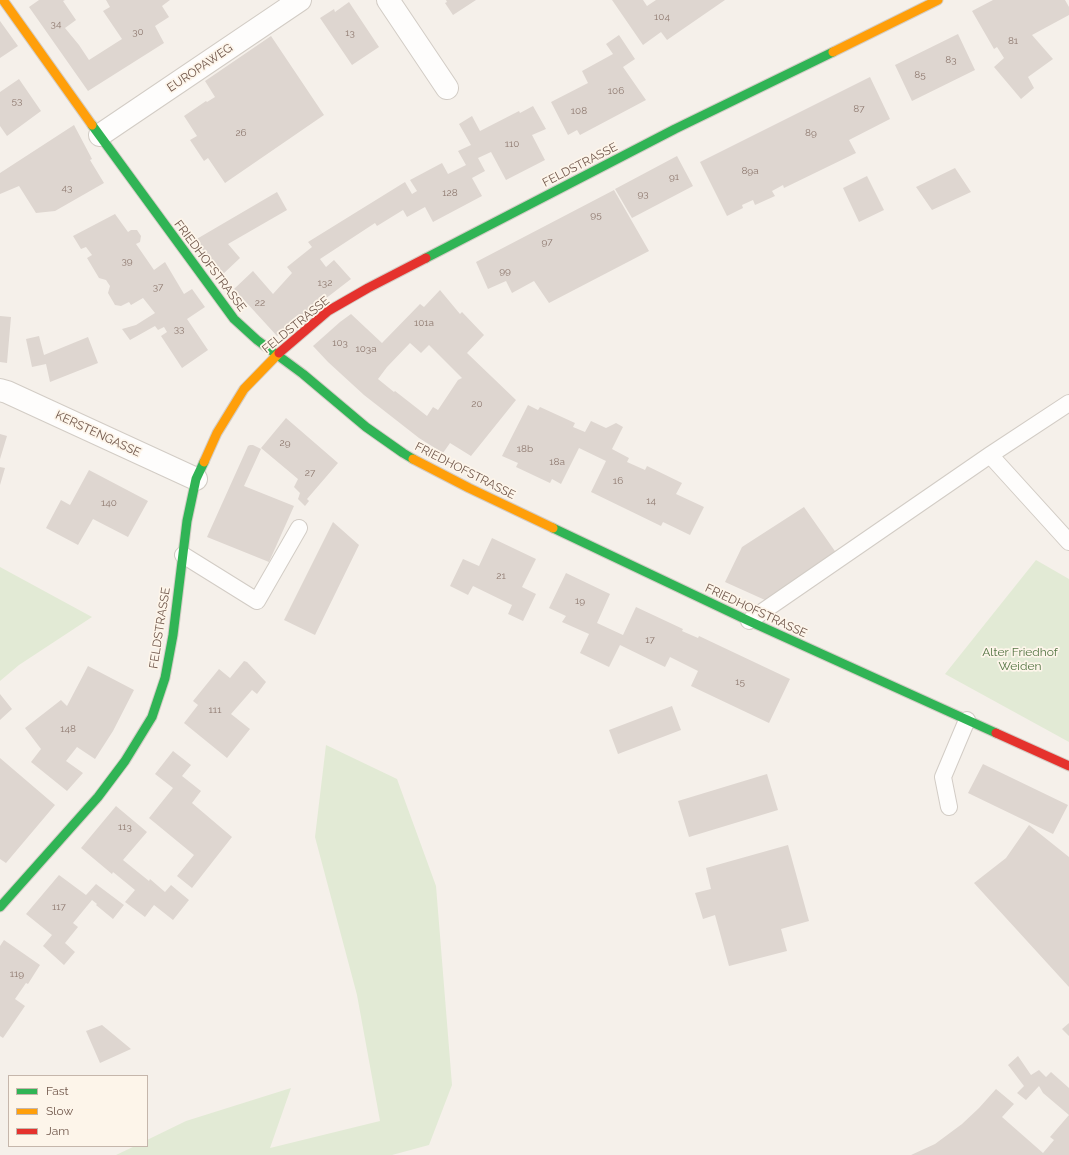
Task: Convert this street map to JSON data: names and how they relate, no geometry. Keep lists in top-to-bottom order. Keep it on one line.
{"streets":{"street":["EUROPAWEG","FELDSTRASSE","FRIEDHOFSTRASSE","KERSTENGASSE"]},"crossings":[["EUROPAWEG","FRIEDHOFSTRASSE"],["FELDSTRASSE","FRIEDHOFSTRASSE"],["FELDSTRASSE","KERSTENGASSE"]],"parks":["Alter Friedhof Weiden"],"house_numbers":["104","34","30","13","81","83","85","106","53","87","108","26","89","110","89a","91","43","128","93","95","97","39","99","132","37","22","101a","33","103","103a","20","29","18b","18a","27","16","14","140","21","19","17","15","111","148","113","117","119"],"legend":["Fast","Slow","Jam"]}
